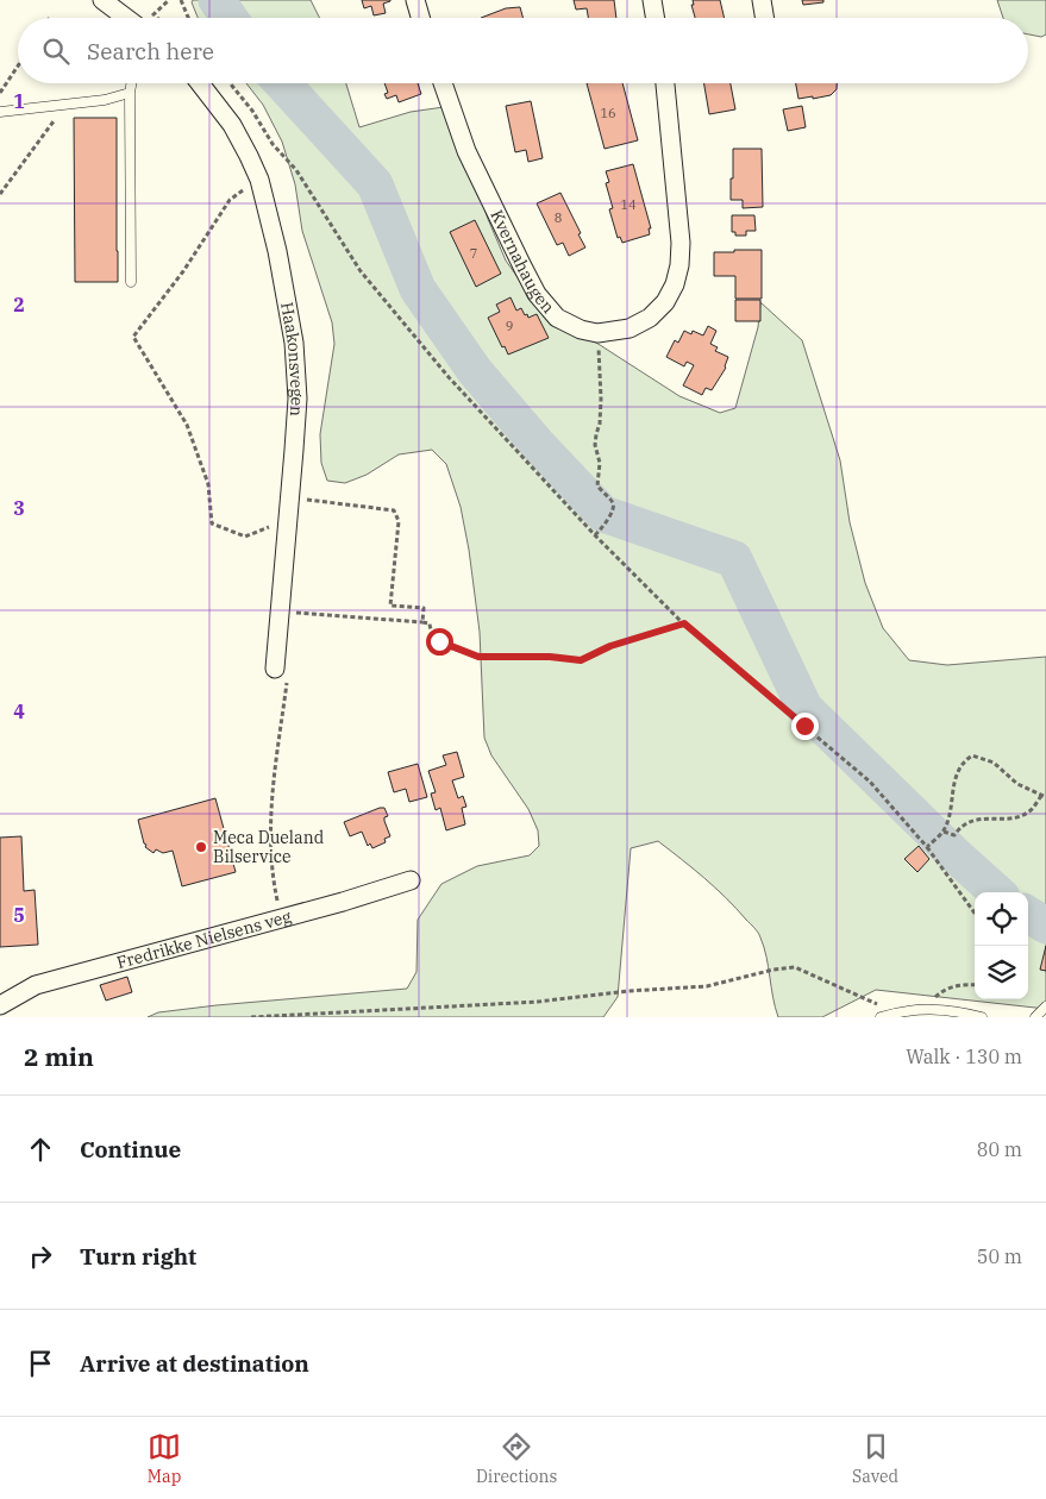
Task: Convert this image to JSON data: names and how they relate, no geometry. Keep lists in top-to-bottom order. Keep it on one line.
{"streets":{"street":["Kvernahaugen","Haakonsvegen","Fredrikke Nielsens veg"]},"places":["Meca Dueland Bilservice"],"house_numbers":["16","14","8","7","9"],"page":{"search":"Search here","heading":["2 min","Walk · 130 m"],"list":[["Continue","80 m"],["Turn right","50 m"],"Arrive at destination"],"nav":["Map","Directions","Saved"]},"grid":{"rows":["1","2","3","4","5"]}}
